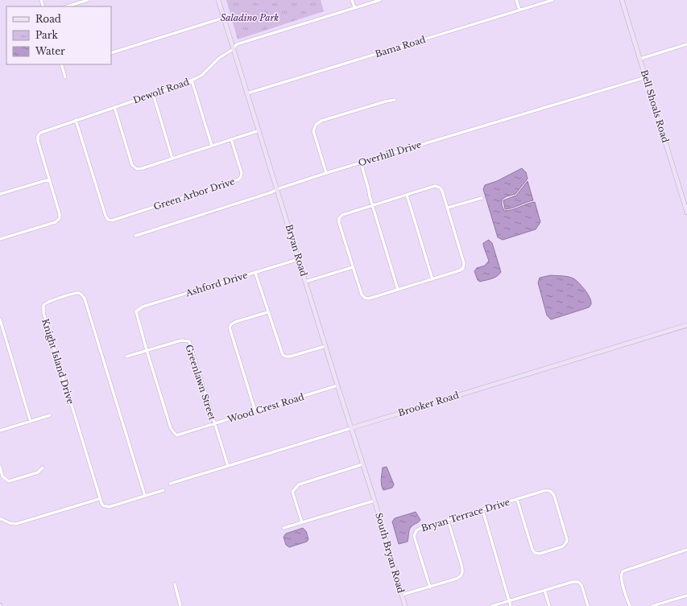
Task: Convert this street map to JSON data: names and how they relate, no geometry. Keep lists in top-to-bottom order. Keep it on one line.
{"streets":{"street":["Bama Road","Dewolf Road","Bell Shoals Road","Overhill Drive","Green Arbor Drive","Bryan Road","Ashford Drive","Knight Island Drive","Greenlawn Street","Brooker Road","Wood Crest Road","Bryan Terrace Drive","South Bryan Road"]},"crossings":[["Bama Road","Bryan Road"],["Dewolf Road","Green Arbor Drive"],["Dewolf Road","Bryan Road"],["Bell Shoals Road","Overhill Drive"],["Overhill Drive","Bryan Road"],["Bryan Road","Ashford Drive"],["Bryan Road","Brooker Road"],["Bryan Road","Wood Crest Road"],["Bryan Road","South Bryan Road"],["Ashford Drive","Greenlawn Street"],["Ashford Drive","Wood Crest Road"],["Greenlawn Street","Brooker Road"],["Greenlawn Street","Wood Crest Road"]],"parks":["Saladino Park"],"legend":["Road","Park","Water"]}
